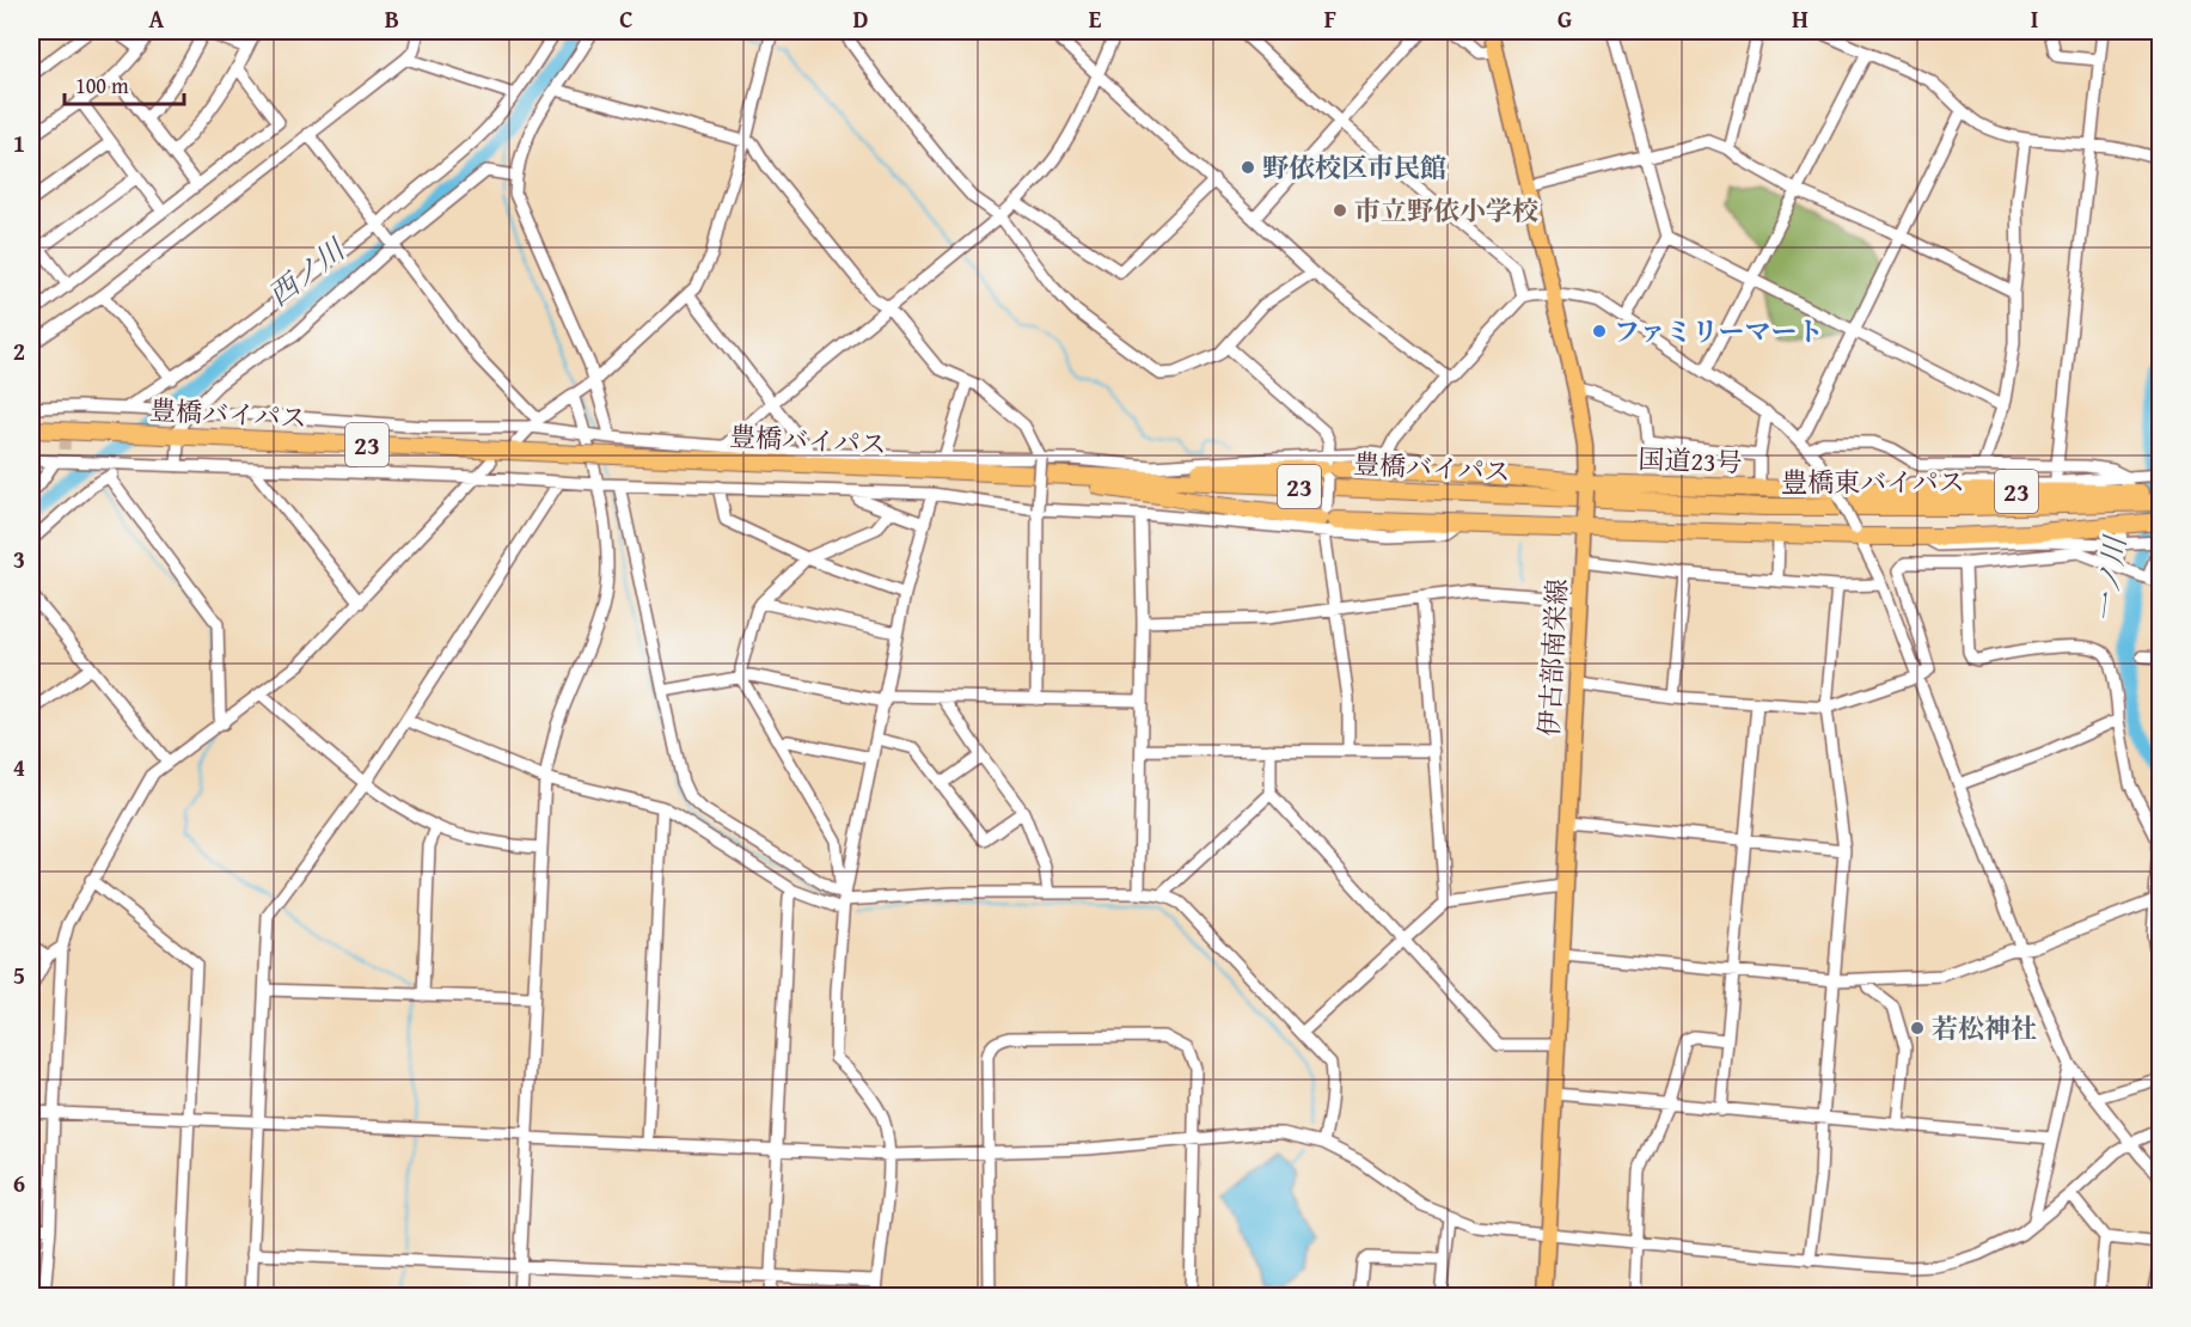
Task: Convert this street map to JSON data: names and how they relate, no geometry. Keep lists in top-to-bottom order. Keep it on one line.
{"streets":{"highway":["豊橋バイパス","23","国道23号","豊橋東バイパス"],"main road":["伊古部南栄線"]},"crossings":[["豊橋バイパス","23"],["豊橋バイパス","国道23号"],["豊橋バイパス","豊橋東バイパス"],["豊橋バイパス","伊古部南栄線"],["23","国道23号"],["23","豊橋東バイパス"],["23","伊古部南栄線"],["国道23号","豊橋東バイパス"],["国道23号","伊古部南栄線"],["豊橋東バイパス","伊古部南栄線"]],"water":["西ノ川","一ノ川"],"places":["野依校区市民館","市立野依小学校","ファミリーマート","若松神社"],"scale_bar":"100 m","grid":{"columns":["A","B","C","D","E","F","G","H","I"],"rows":["1","2","3","4","5","6"]}}
